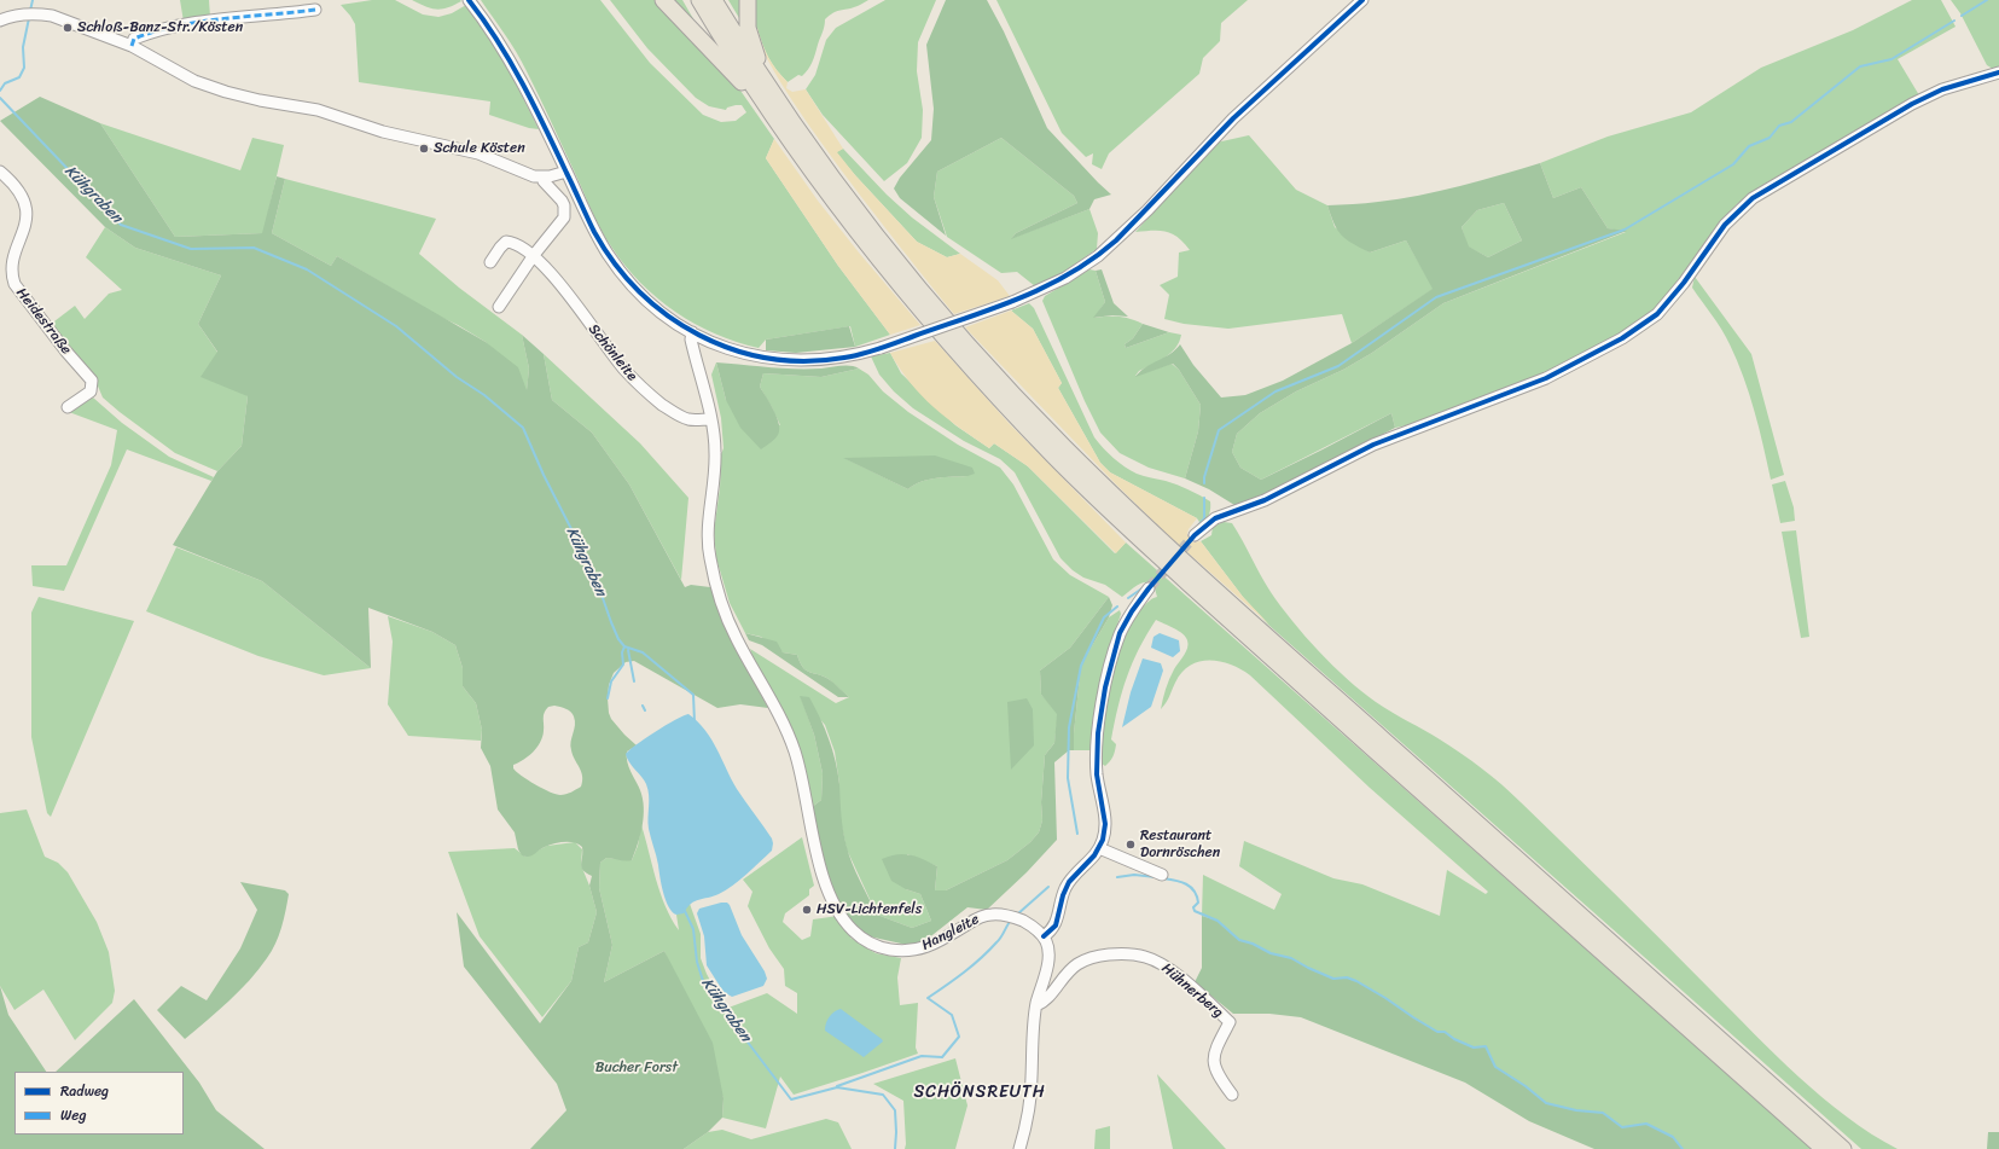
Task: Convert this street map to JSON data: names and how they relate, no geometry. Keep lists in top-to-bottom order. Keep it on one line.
{"streets":{"street":["Heidestraße","Schönleite","Hangleite","Hühnerberg"]},"crossings":[["Schönleite","Hangleite"]],"districts":["SCHÖNSREUTH"],"water":["Kühgraben"],"parks":["Bucher Forst"],"places":["Schloß-Banz-Str./Kösten","Schule Kösten","Restaurant Dornröschen","HSV-Lichtenfels"],"legend":["Radweg","Weg"]}
